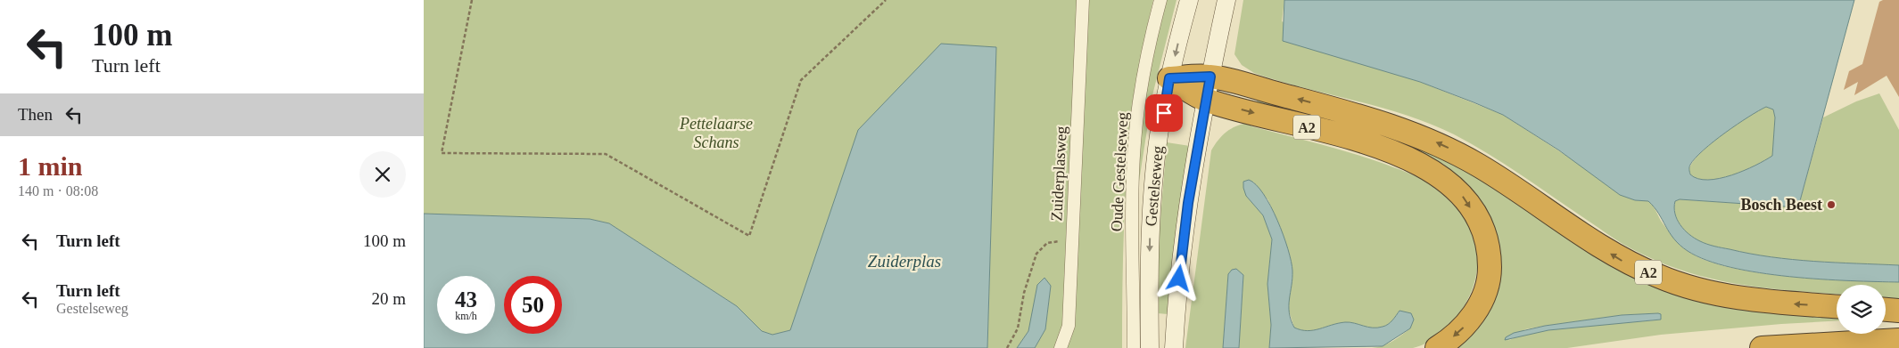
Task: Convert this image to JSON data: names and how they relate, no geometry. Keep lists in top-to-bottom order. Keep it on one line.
{"streets":{"highway":["A2"],"main road":["Gestelseweg"],"street":["Oude Gestelseweg","Zuiderplasweg"]},"water":["Zuiderplas"],"parks":["Pettelaarse Schans"],"places":["Bosch Beest"],"page":{"turn":["100 m","Turn left"],"then":"Then","heading":["1 min","140 m · 08:08"],"list":[{"name":"Turn left","value":"100 m"},{"name":"Turn left","note":"Gestelseweg","value":"20 m"}],"speed":"43 km/h","limit":"50"}}
